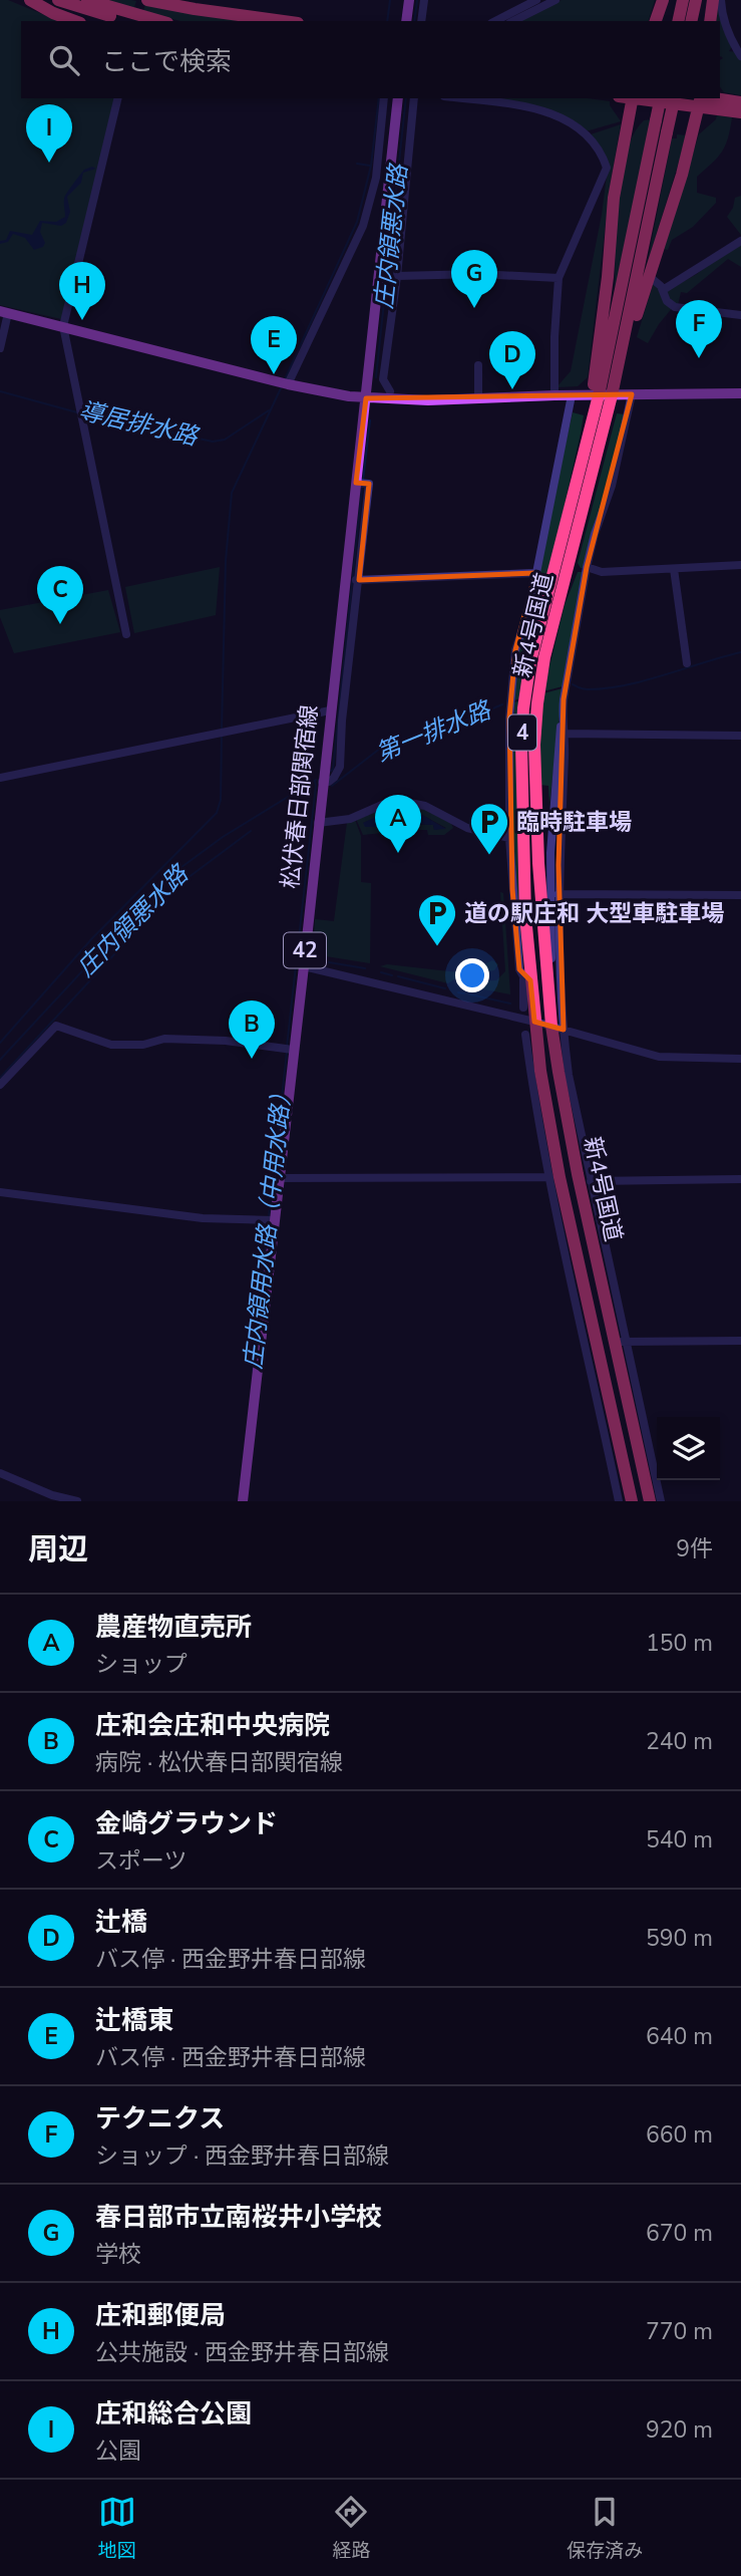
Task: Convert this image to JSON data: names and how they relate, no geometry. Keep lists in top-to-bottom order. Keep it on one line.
{"streets":{"highway":["新4号国道","4"],"main road":["松伏春日部関宿線","42"]},"crossings":[["新4号国道","4"]],"water":["庄内領悪水路","導居排水路","第一排水路","庄内領用水路（中用水路）"],"places":{"parking":["臨時駐車場","道の駅庄和 大型車駐車場"]},"page":{"search":"ここで検索","pins":["I","G","H","F","E","D","C","A","B"],"heading":["周辺","9件"],"list":[{"mark":"A","name":"農産物直売所","note":"ショップ","value":"150 m"},{"mark":"B","name":"庄和会庄和中央病院","note":"病院 · 松伏春日部関宿線","value":"240 m"},{"mark":"C","name":"金崎グラウンド","note":"スポーツ","value":"540 m"},{"mark":"D","name":"辻橋","note":"バス停 · 西金野井春日部線","value":"590 m"},{"mark":"E","name":"辻橋東","note":"バス停 · 西金野井春日部線","value":"640 m"},{"mark":"F","name":"テクニクス","note":"ショップ · 西金野井春日部線","value":"660 m"},{"mark":"G","name":"春日部市立南桜井小学校","note":"学校","value":"670 m"},{"mark":"H","name":"庄和郵便局","note":"公共施設 · 西金野井春日部線","value":"770 m"},{"mark":"I","name":"庄和総合公園","note":"公園","value":"920 m"}],"nav":["地図","経路","保存済み"]}}
